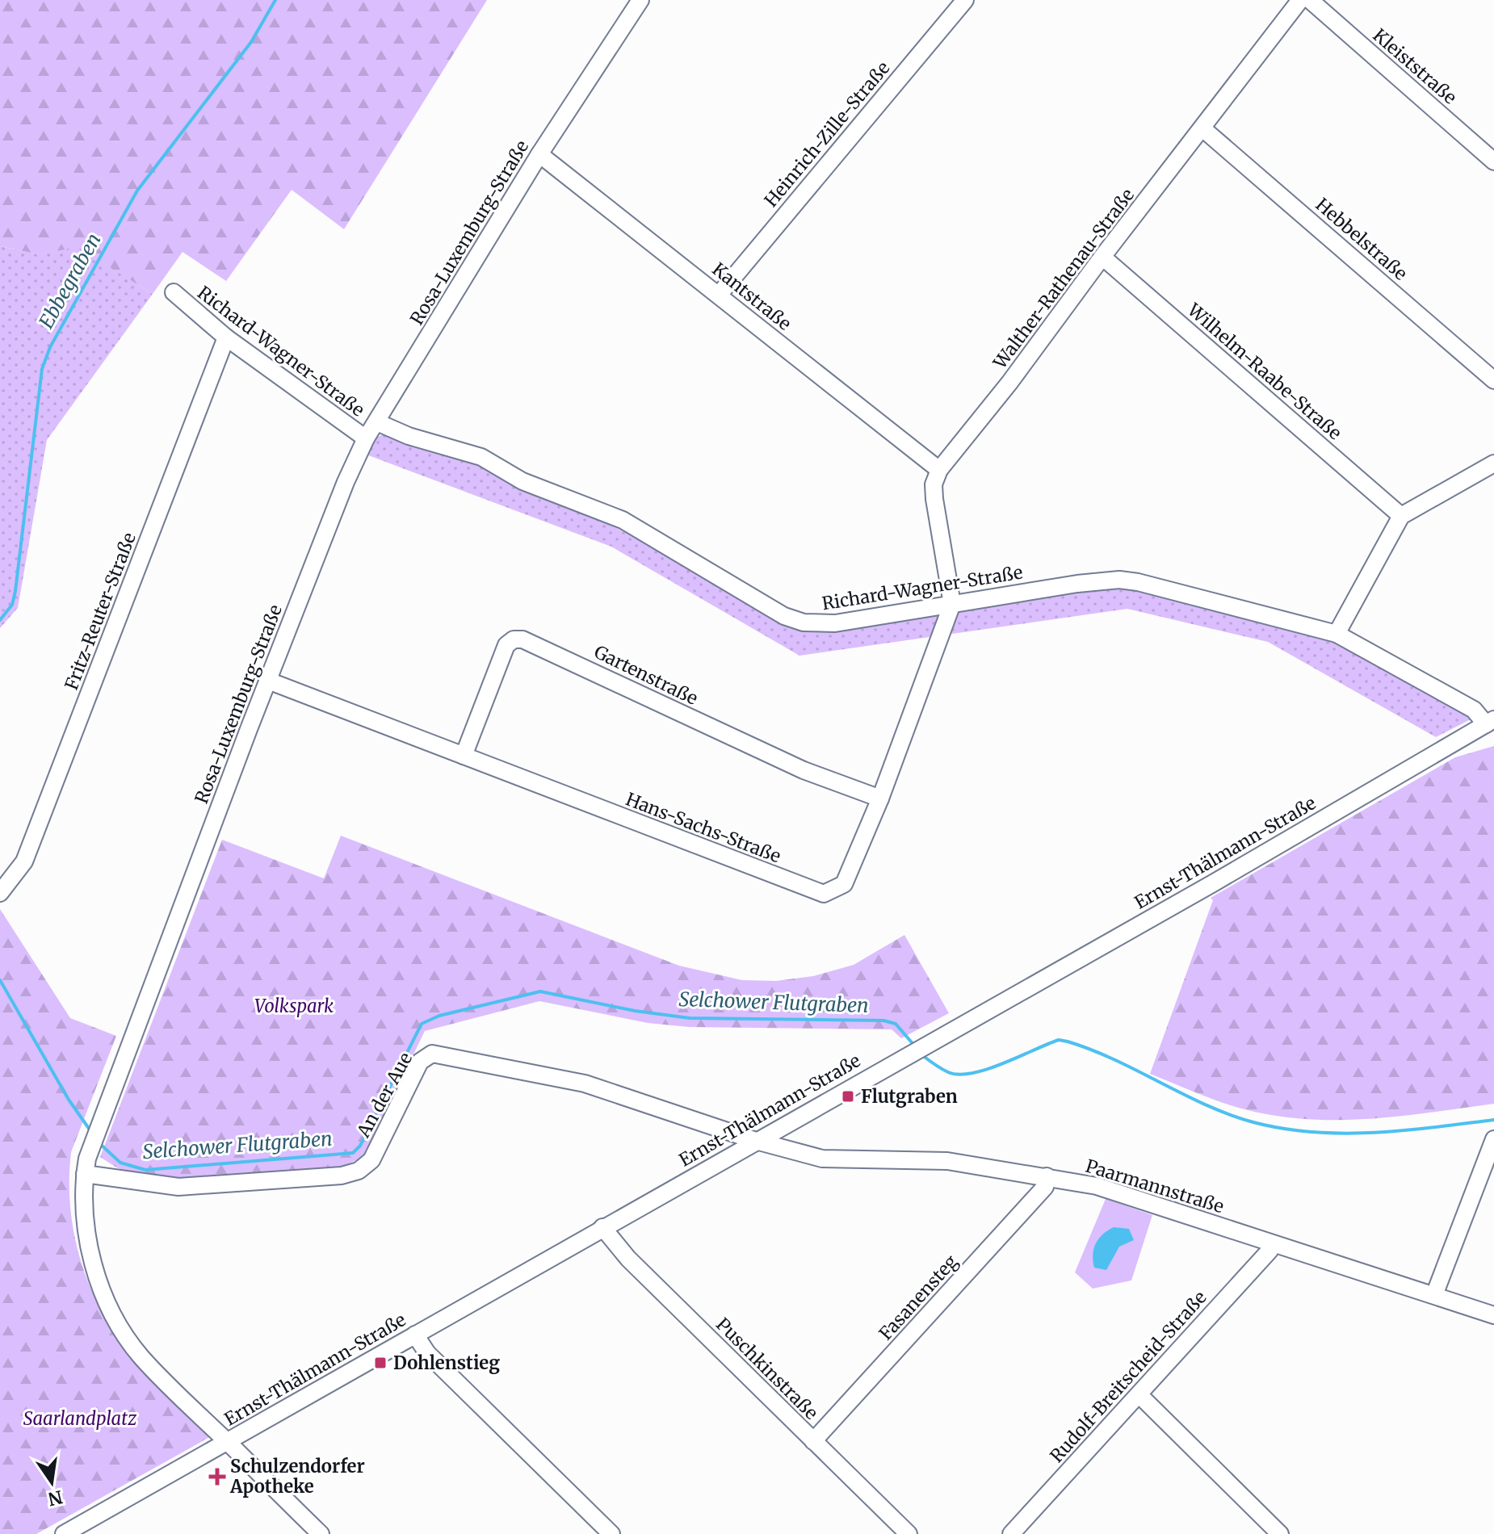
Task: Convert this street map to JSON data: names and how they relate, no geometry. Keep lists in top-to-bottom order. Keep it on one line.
{"streets":{"street":["Kleiststraße","Heinrich-Zille-Straße","Rosa-Luxemburg-Straße","Hebbelstraße","Walther-Rathenau-Straße","Kantstraße","Richard-Wagner-Straße","Wilhelm-Raabe-Straße","Fritz-Reuter-Straße","Gartenstraße","Hans-Sachs-Straße","Ernst-Thälmann-Straße","An der Aue","Paarmannstraße","Fasanensteg","Puschkinstraße","Rudolf-Breitscheid-Straße"]},"crossings":[["Heinrich-Zille-Straße","Kantstraße"],["Rosa-Luxemburg-Straße","Kantstraße"],["Rosa-Luxemburg-Straße","Richard-Wagner-Straße"],["Rosa-Luxemburg-Straße","Hans-Sachs-Straße"],["Rosa-Luxemburg-Straße","Ernst-Thälmann-Straße"],["Rosa-Luxemburg-Straße","An der Aue"],["Hebbelstraße","Walther-Rathenau-Straße"],["Walther-Rathenau-Straße","Kantstraße"],["Walther-Rathenau-Straße","Wilhelm-Raabe-Straße"],["Richard-Wagner-Straße","Fritz-Reuter-Straße"],["Richard-Wagner-Straße","Hans-Sachs-Straße"],["Richard-Wagner-Straße","Ernst-Thälmann-Straße"],["Gartenstraße","Hans-Sachs-Straße"],["Ernst-Thälmann-Straße","An der Aue"],["Ernst-Thälmann-Straße","Paarmannstraße"],["Ernst-Thälmann-Straße","Puschkinstraße"],["An der Aue","Paarmannstraße"],["Paarmannstraße","Fasanensteg"],["Paarmannstraße","Rudolf-Breitscheid-Straße"],["Fasanensteg","Puschkinstraße"]],"water":["Ebbegraben","Selchower Flutgraben"],"parks":["Volkspark","Saarlandplatz"],"places":{"transit":["Flutgraben","Dohlenstieg"],"health":["Schulzendorfer Apotheke"]},"north":"bottom"}
